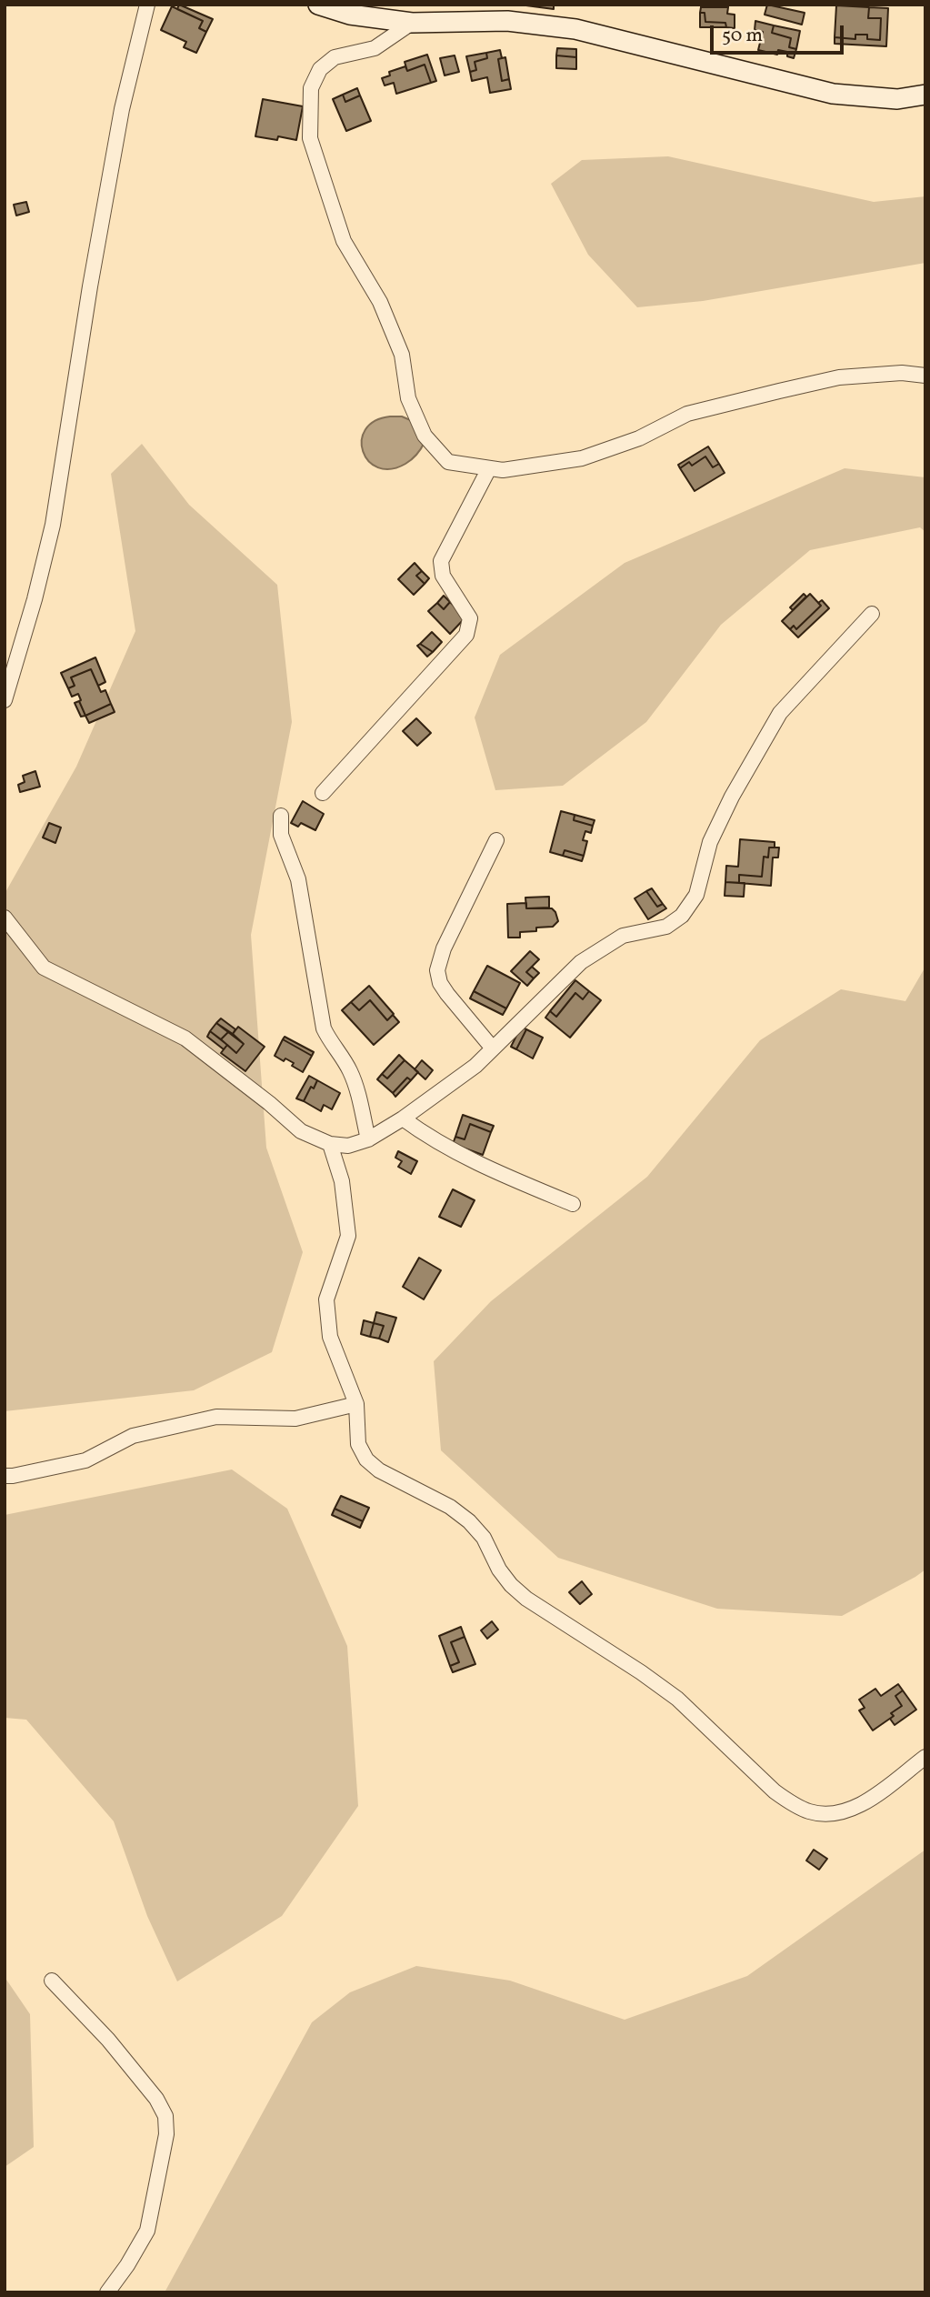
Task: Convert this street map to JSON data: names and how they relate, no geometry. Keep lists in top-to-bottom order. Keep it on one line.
{"scale_bar":"50 m"}
